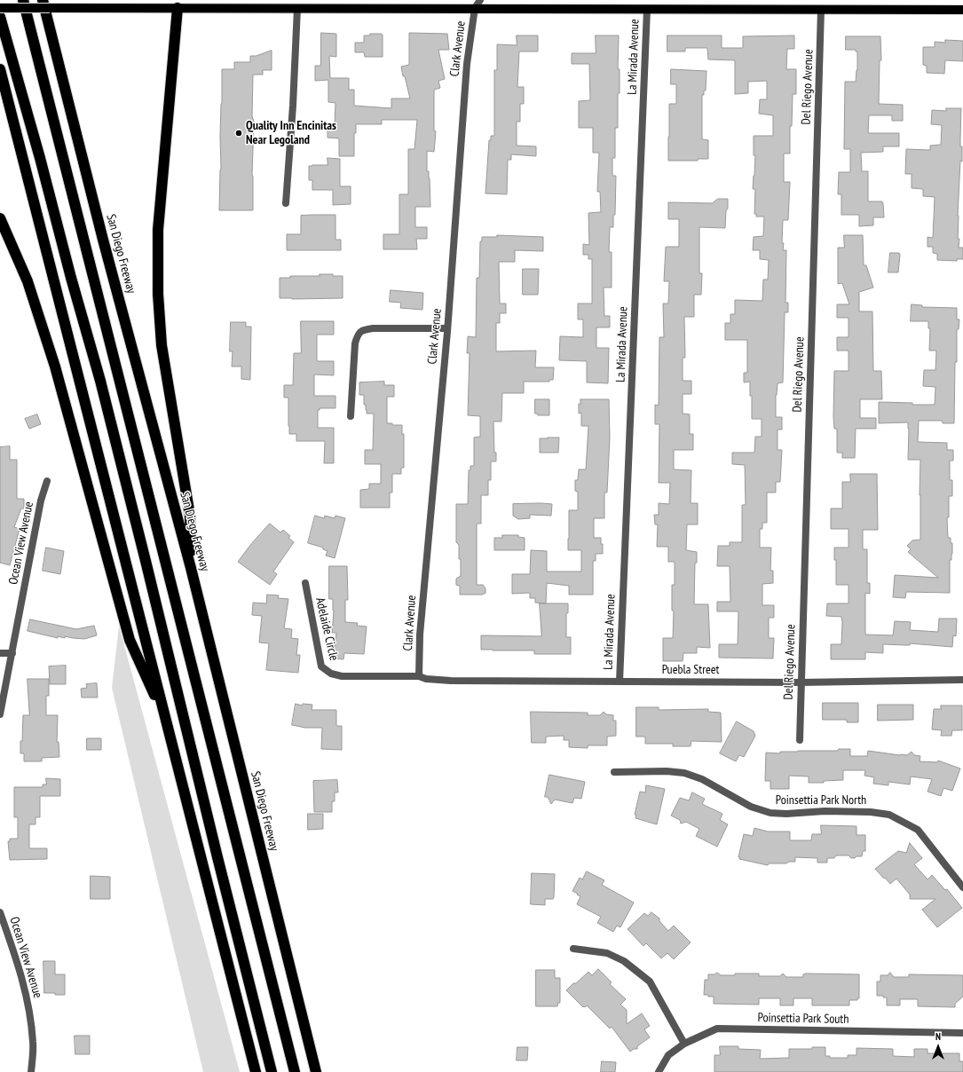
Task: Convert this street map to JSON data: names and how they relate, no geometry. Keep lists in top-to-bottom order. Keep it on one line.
{"streets":{"highway":["San Diego Freeway"],"street":["Clark Avenue","La Mirada Avenue","Del Riego Avenue","Ocean View Avenue","Adelaide Circle","Puebla Street","Poinsettia Park North","Poinsettia Park South"]},"crossings":[["Clark Avenue","Adelaide Circle"],["Clark Avenue","Puebla Street"],["La Mirada Avenue","Puebla Street"],["Del Riego Avenue","Puebla Street"],["Adelaide Circle","Puebla Street"]],"places":["Quality Inn Encinitas Near Legoland"],"north":"top"}
